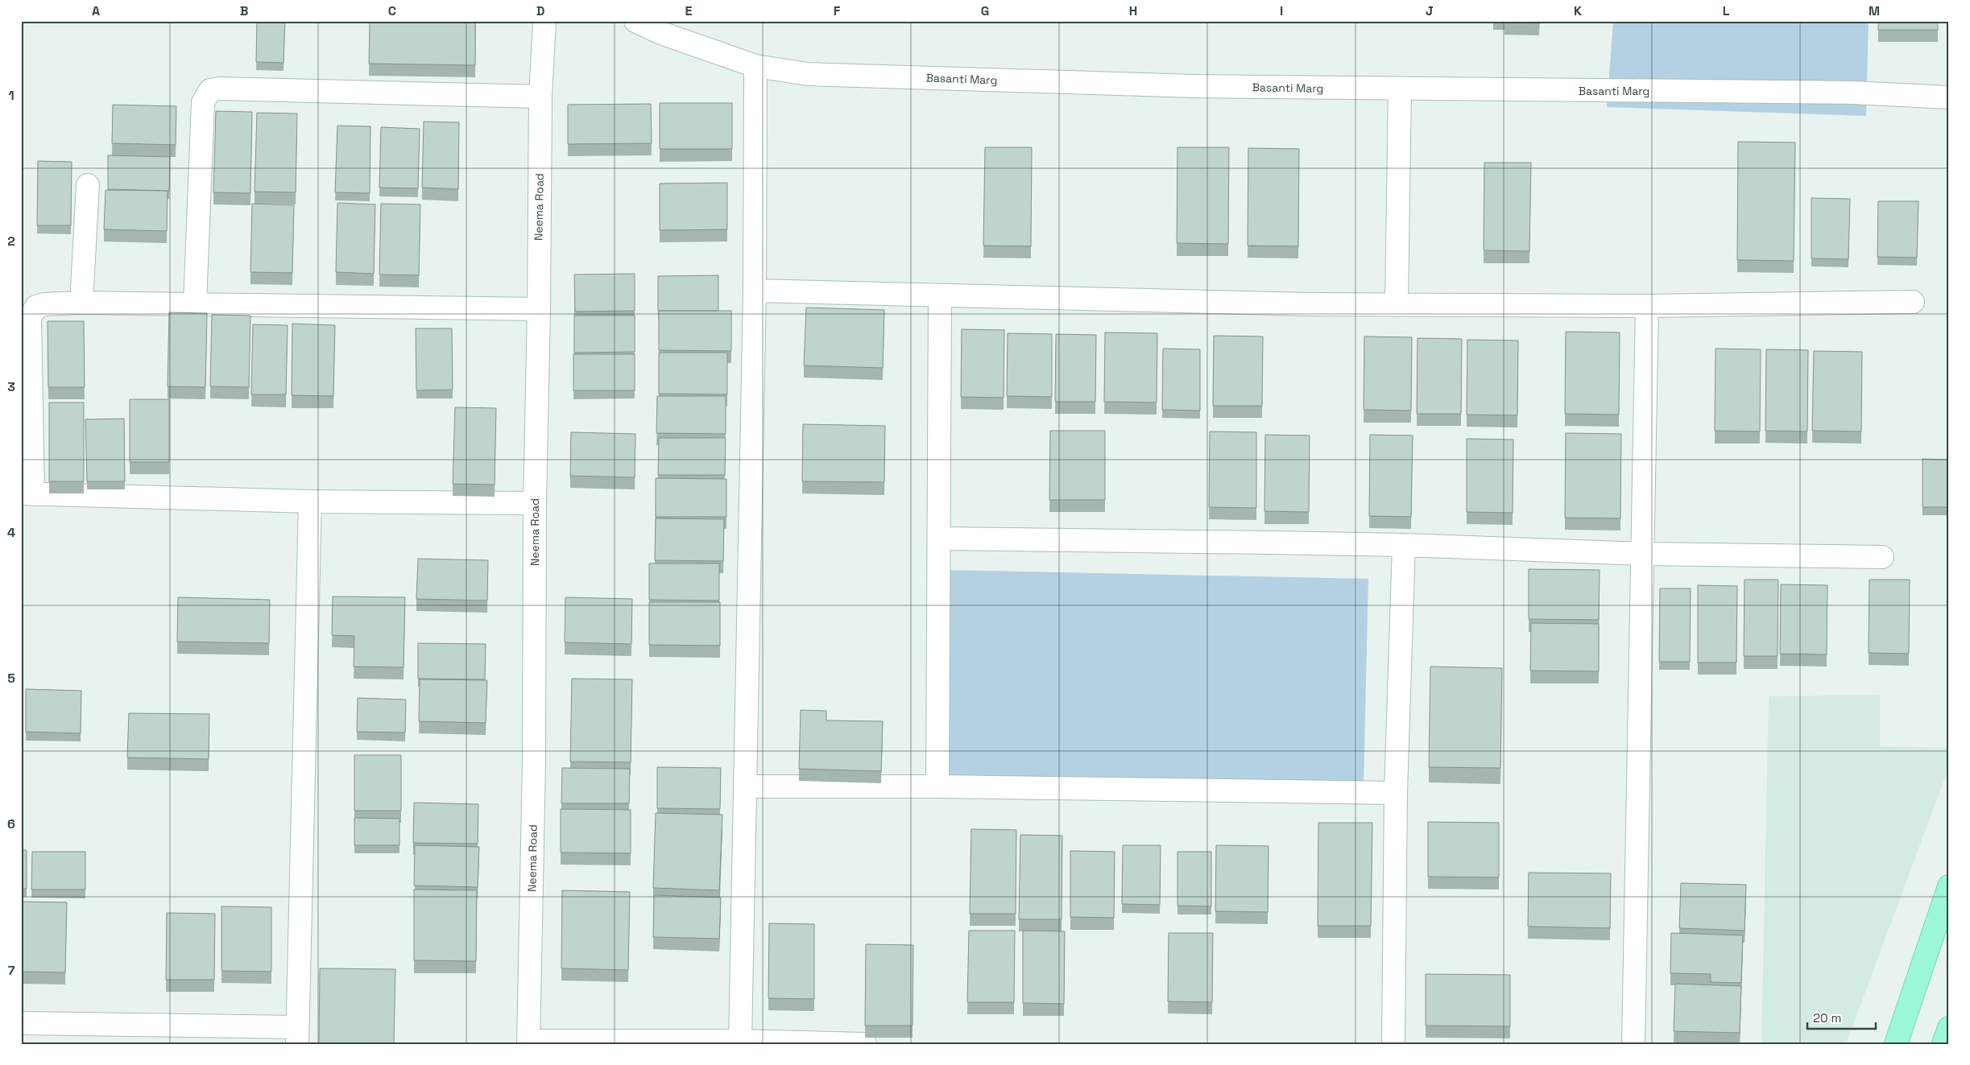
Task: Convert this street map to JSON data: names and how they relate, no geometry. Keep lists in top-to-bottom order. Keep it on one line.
{"streets":{"street":["Basanti Marg","Neema Road"]},"scale_bar":"20 m","grid":{"columns":["A","B","C","D","E","F","G","H","I","J","K","L","M"],"rows":["1","2","3","4","5","6","7"]}}
